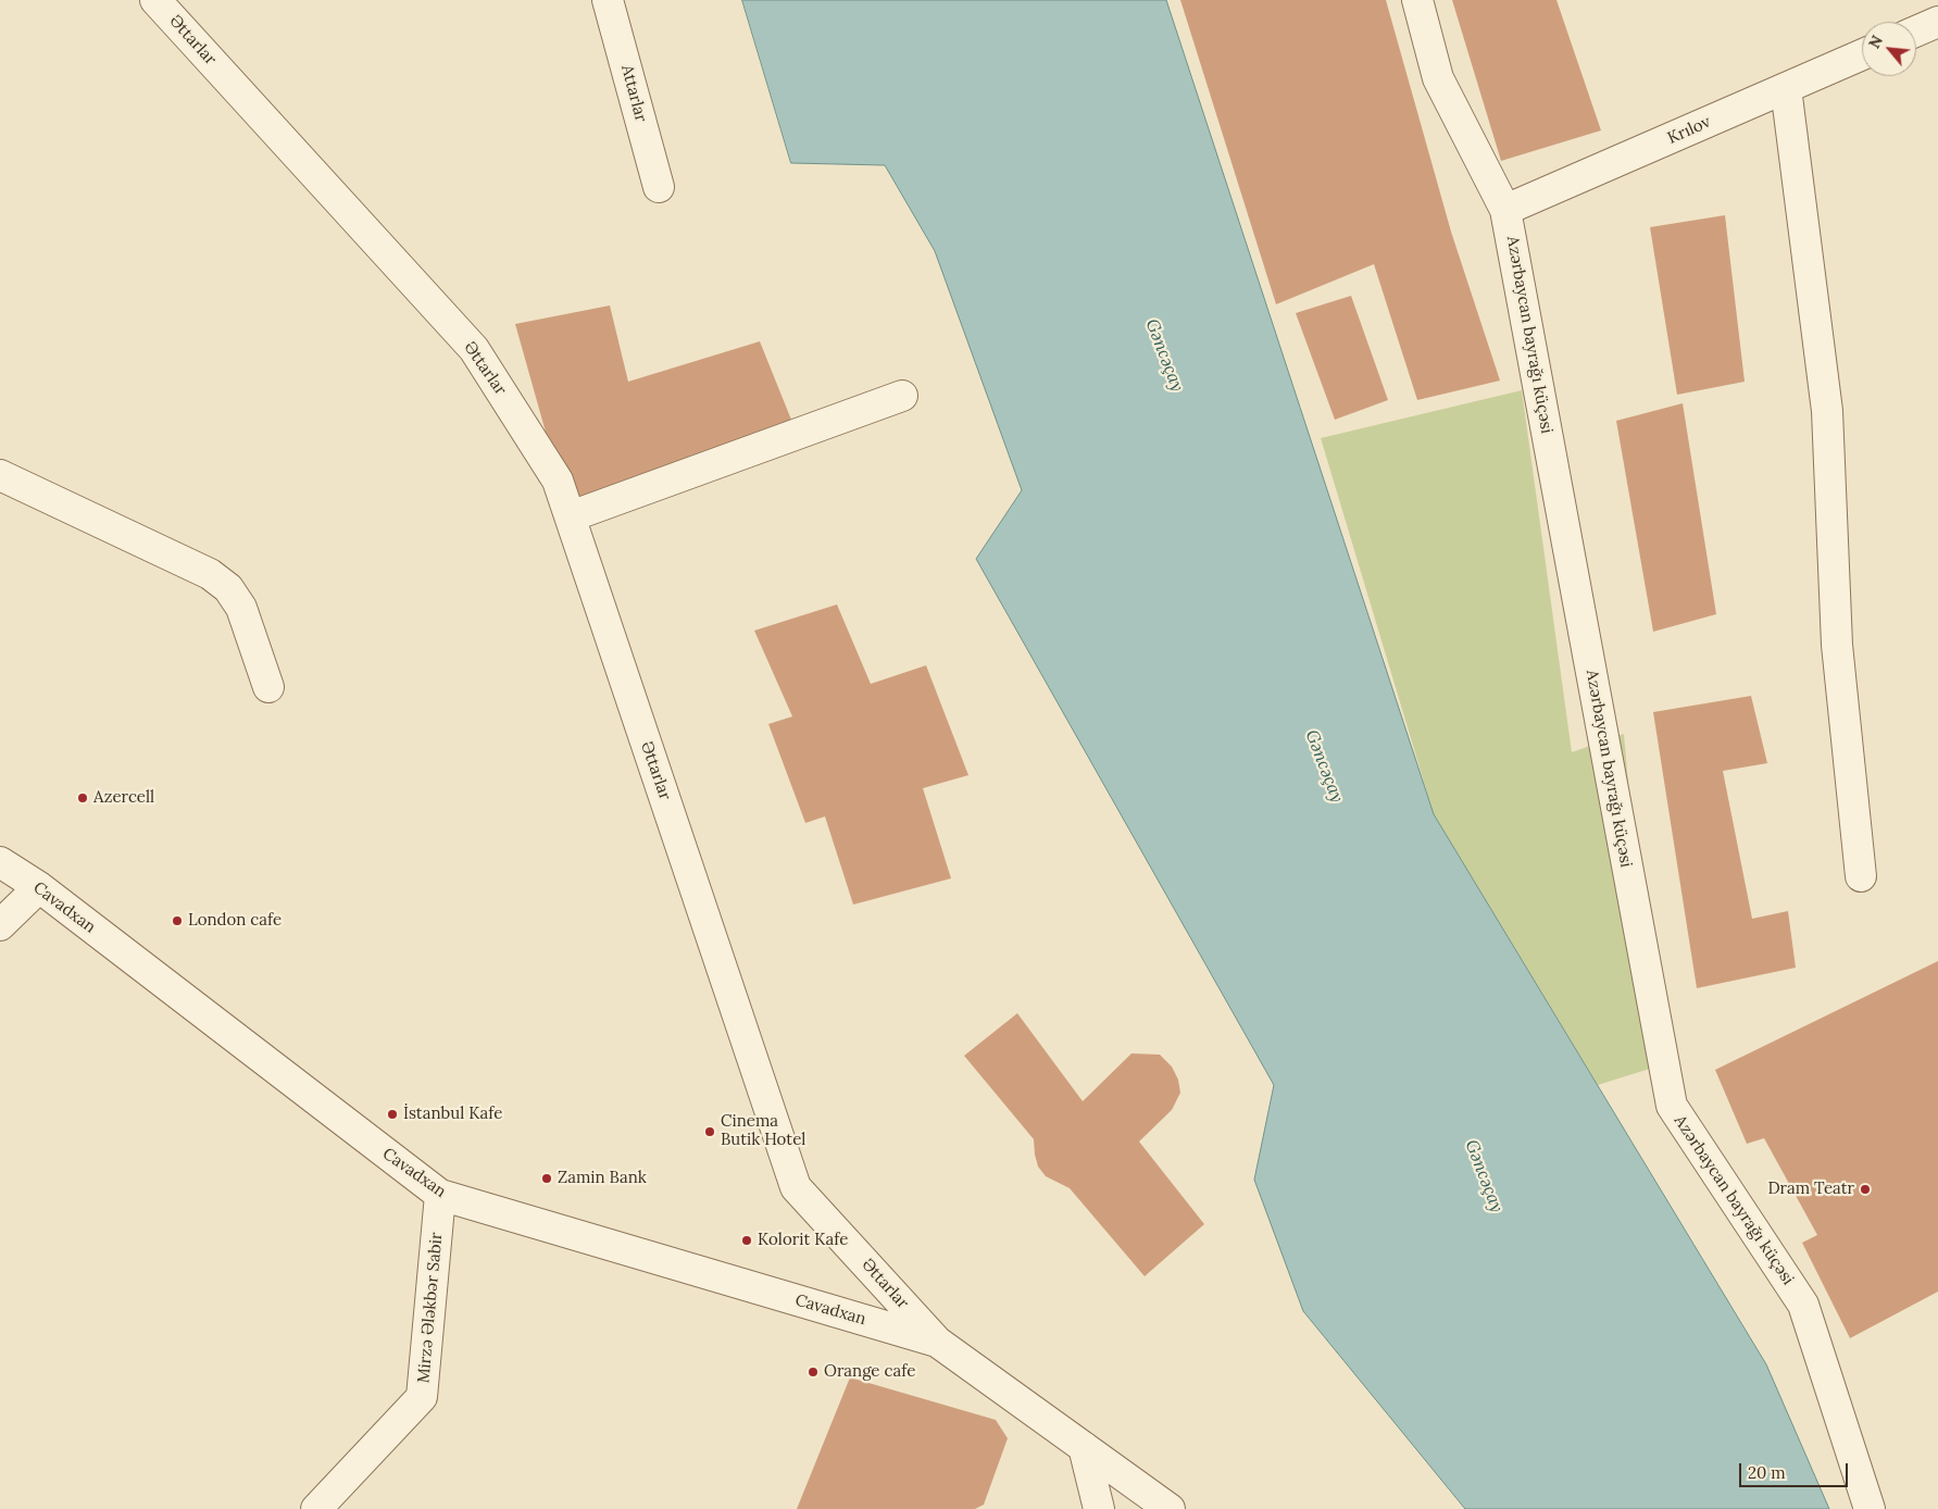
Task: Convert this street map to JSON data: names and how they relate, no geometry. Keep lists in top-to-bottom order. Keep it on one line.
{"streets":{"street":["Əttarlar","Attarlar","Krılov","Azərbaycan bayrağı küçəsi","Cavadxan","Mirzə Ələkbər Sabir"]},"crossings":[["Əttarlar","Cavadxan"],["Krılov","Azərbaycan bayrağı küçəsi"],["Cavadxan","Mirzə Ələkbər Sabir"]],"water":["Gəncəçay"],"places":["Azercell","London cafe","İstanbul Kafe","Cinema Butik Hotel","Zamin Bank","Dram Teatr","Kolorit Kafe","Orange cafe"],"scale_bar":"20 m","north":"top left"}
